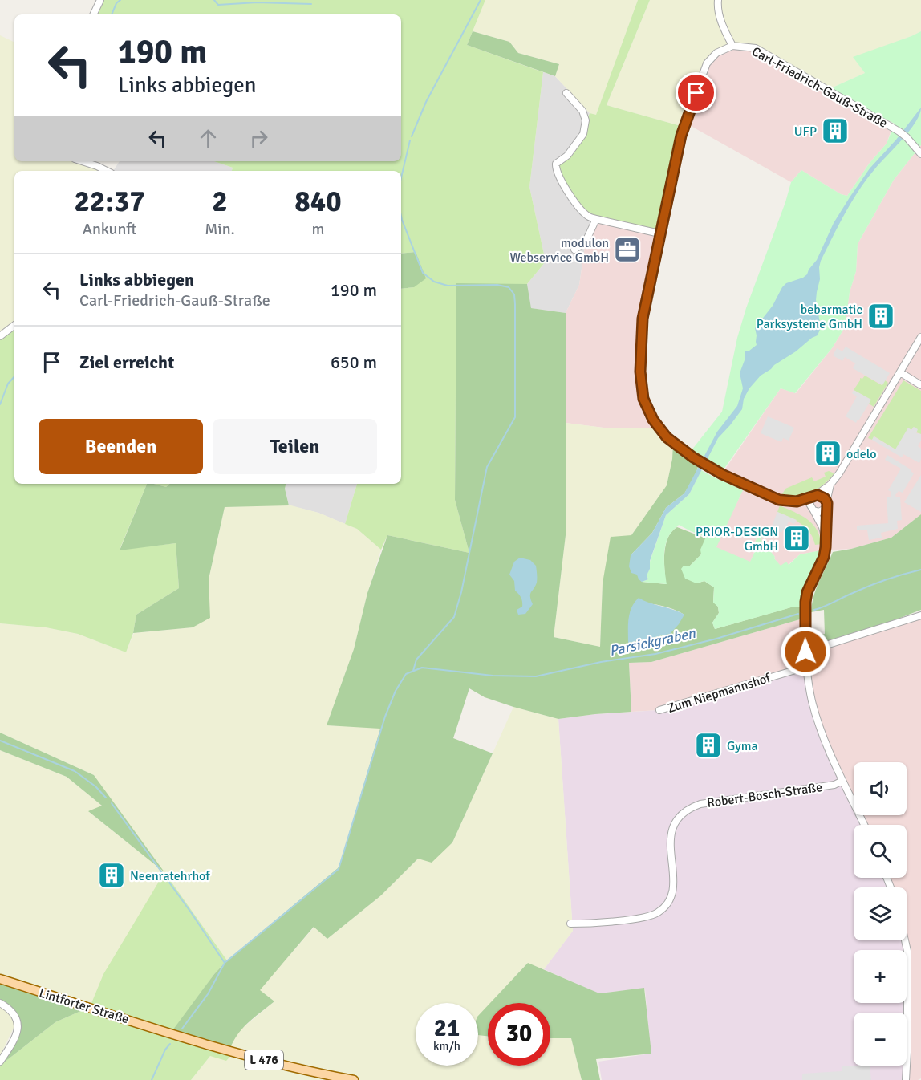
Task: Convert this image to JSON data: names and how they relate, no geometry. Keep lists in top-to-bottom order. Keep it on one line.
{"streets":{"main road":["Lintforter Straße","L 476"],"street":["Carl-Friedrich-Gauß-Straße","Zum Niepmannshof","Robert-Bosch-Straße"]},"crossings":[["Carl-Friedrich-Gauß-Straße","Zum Niepmannshof"],["Carl-Friedrich-Gauß-Straße","Robert-Bosch-Straße"]],"water":["Parsickgraben"],"places":{"building":["UFP","bebarmatic Parksysteme GmbH","odelo","PRIOR-DESIGN GmbH","Gyma","Neenratehrhof"],"office":["modulon Webservice GmbH"]},"page":{"turn":["190 m","Links abbiegen"],"eta":["22:37","Ankunft","2","Min.","840","m"],"list":[{"name":"Links abbiegen","note":"Carl-Friedrich-Gauß-Straße","value":"190 m"},{"name":"Ziel erreicht","value":"650 m"}],"buttons":["Beenden","Teilen"],"map_buttons":["+","−"],"speed":"21 km/h","limit":"30"}}
